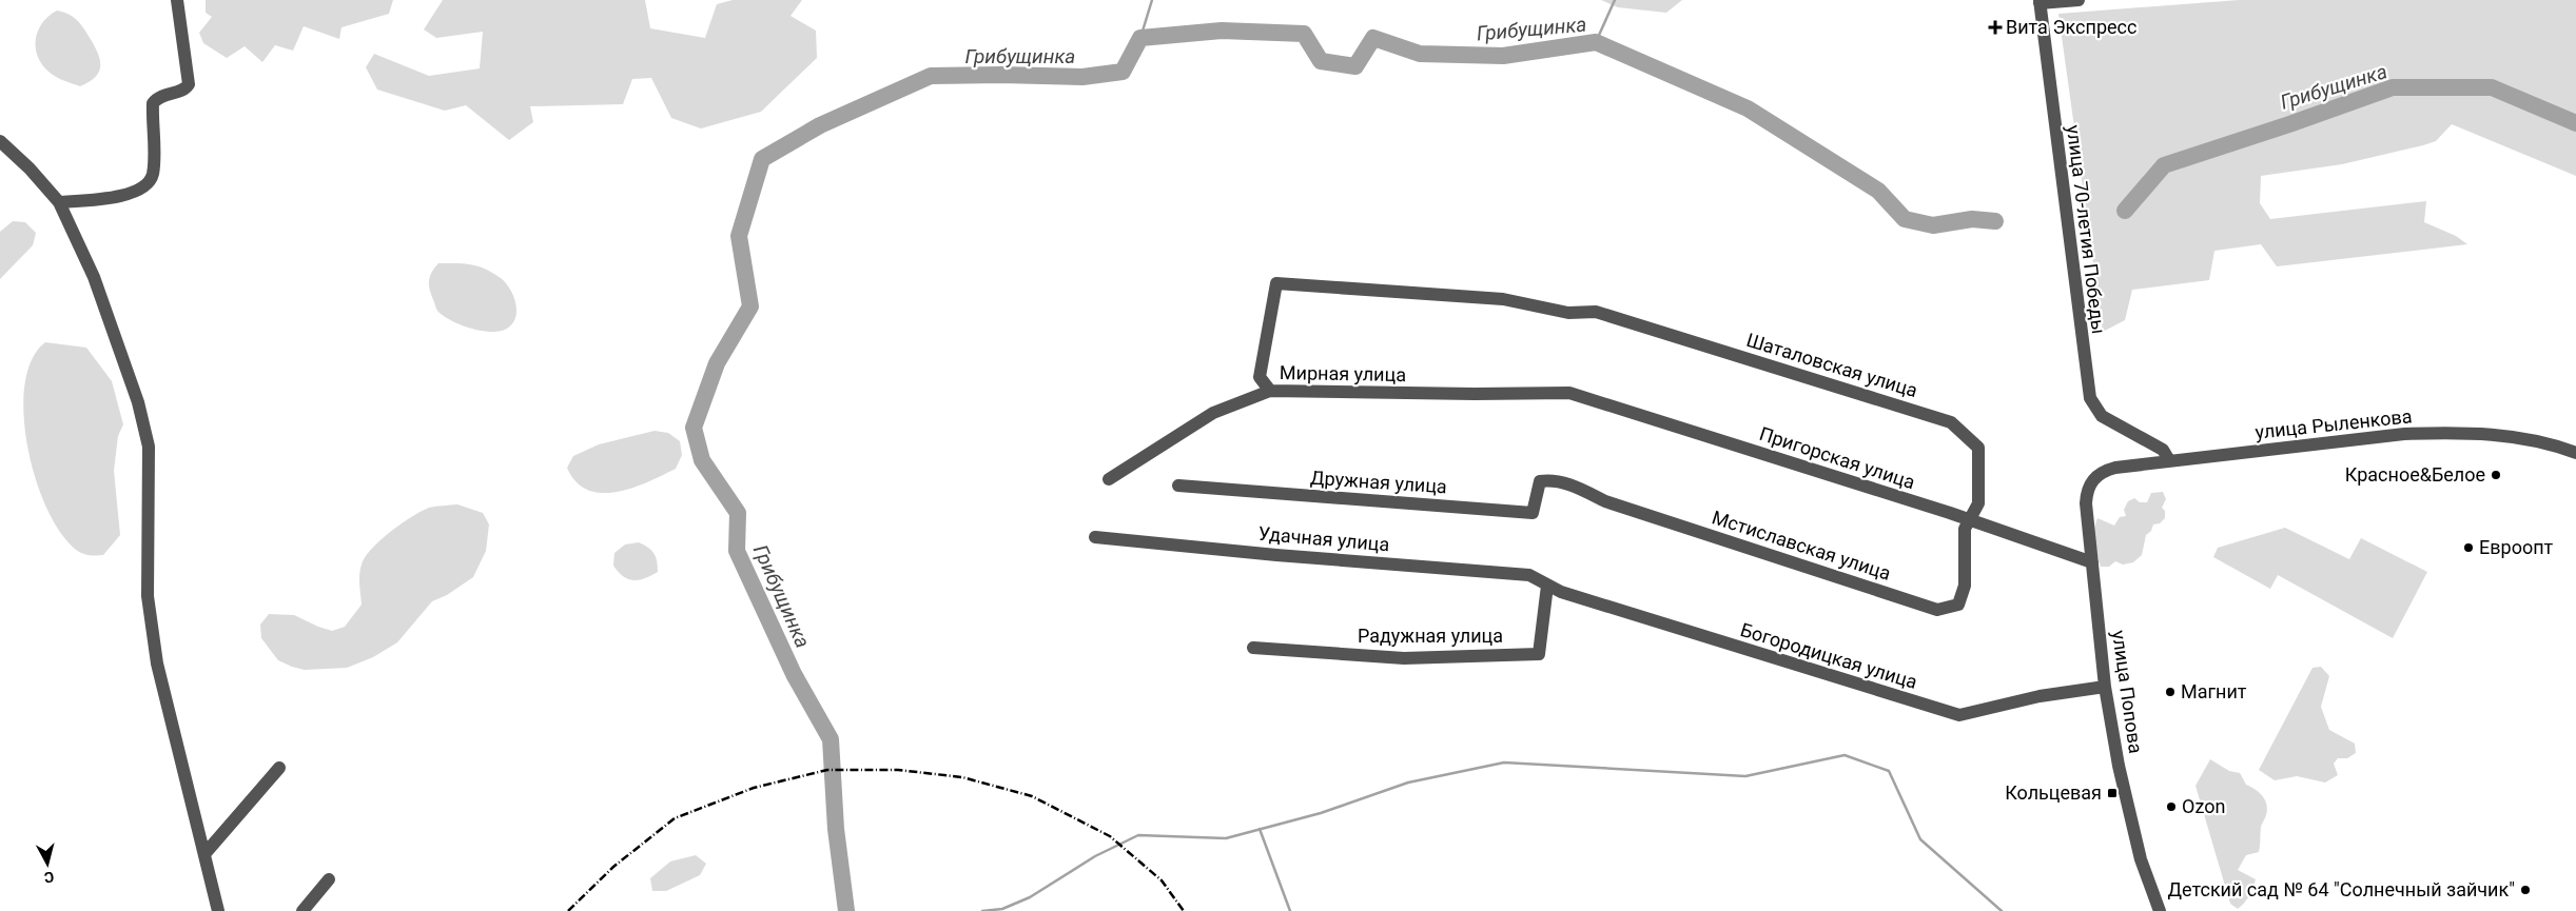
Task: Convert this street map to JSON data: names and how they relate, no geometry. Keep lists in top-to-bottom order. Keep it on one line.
{"streets":{"street":["улица 70-летия Победы","Шаталовская улица","Мирная улица","улица Рыленкова","Пригорская улица","Дружная улица","Удачная улица","Мстиславская улица","Радужная улица","Богородицкая улица","улица Попова"]},"crossings":[["улица 70-летия Победы","улица Рыленкова"],["Шаталовская улица","Мирная улица"],["Шаталовская улица","Пригорская улица"],["Шаталовская улица","Мстиславская улица"],["Мирная улица","Пригорская улица"],["улица Рыленкова","улица Попова"],["Пригорская улица","Мстиславская улица"],["Пригорская улица","улица Попова"],["Дружная улица","Мстиславская улица"],["Удачная улица","Радужная улица"],["Удачная улица","Богородицкая улица"],["Радужная улица","Богородицкая улица"],["Богородицкая улица","улица Попова"]],"water":["Грибущинка"],"places":{"health":["Вита Экспресс"],"other":["Красное&Белое","Евроопт","Магнит","Ozon","Детский сад № 64 \"Солнечный зайчик\""],"transit":["Кольцевая"]},"north":"bottom"}
